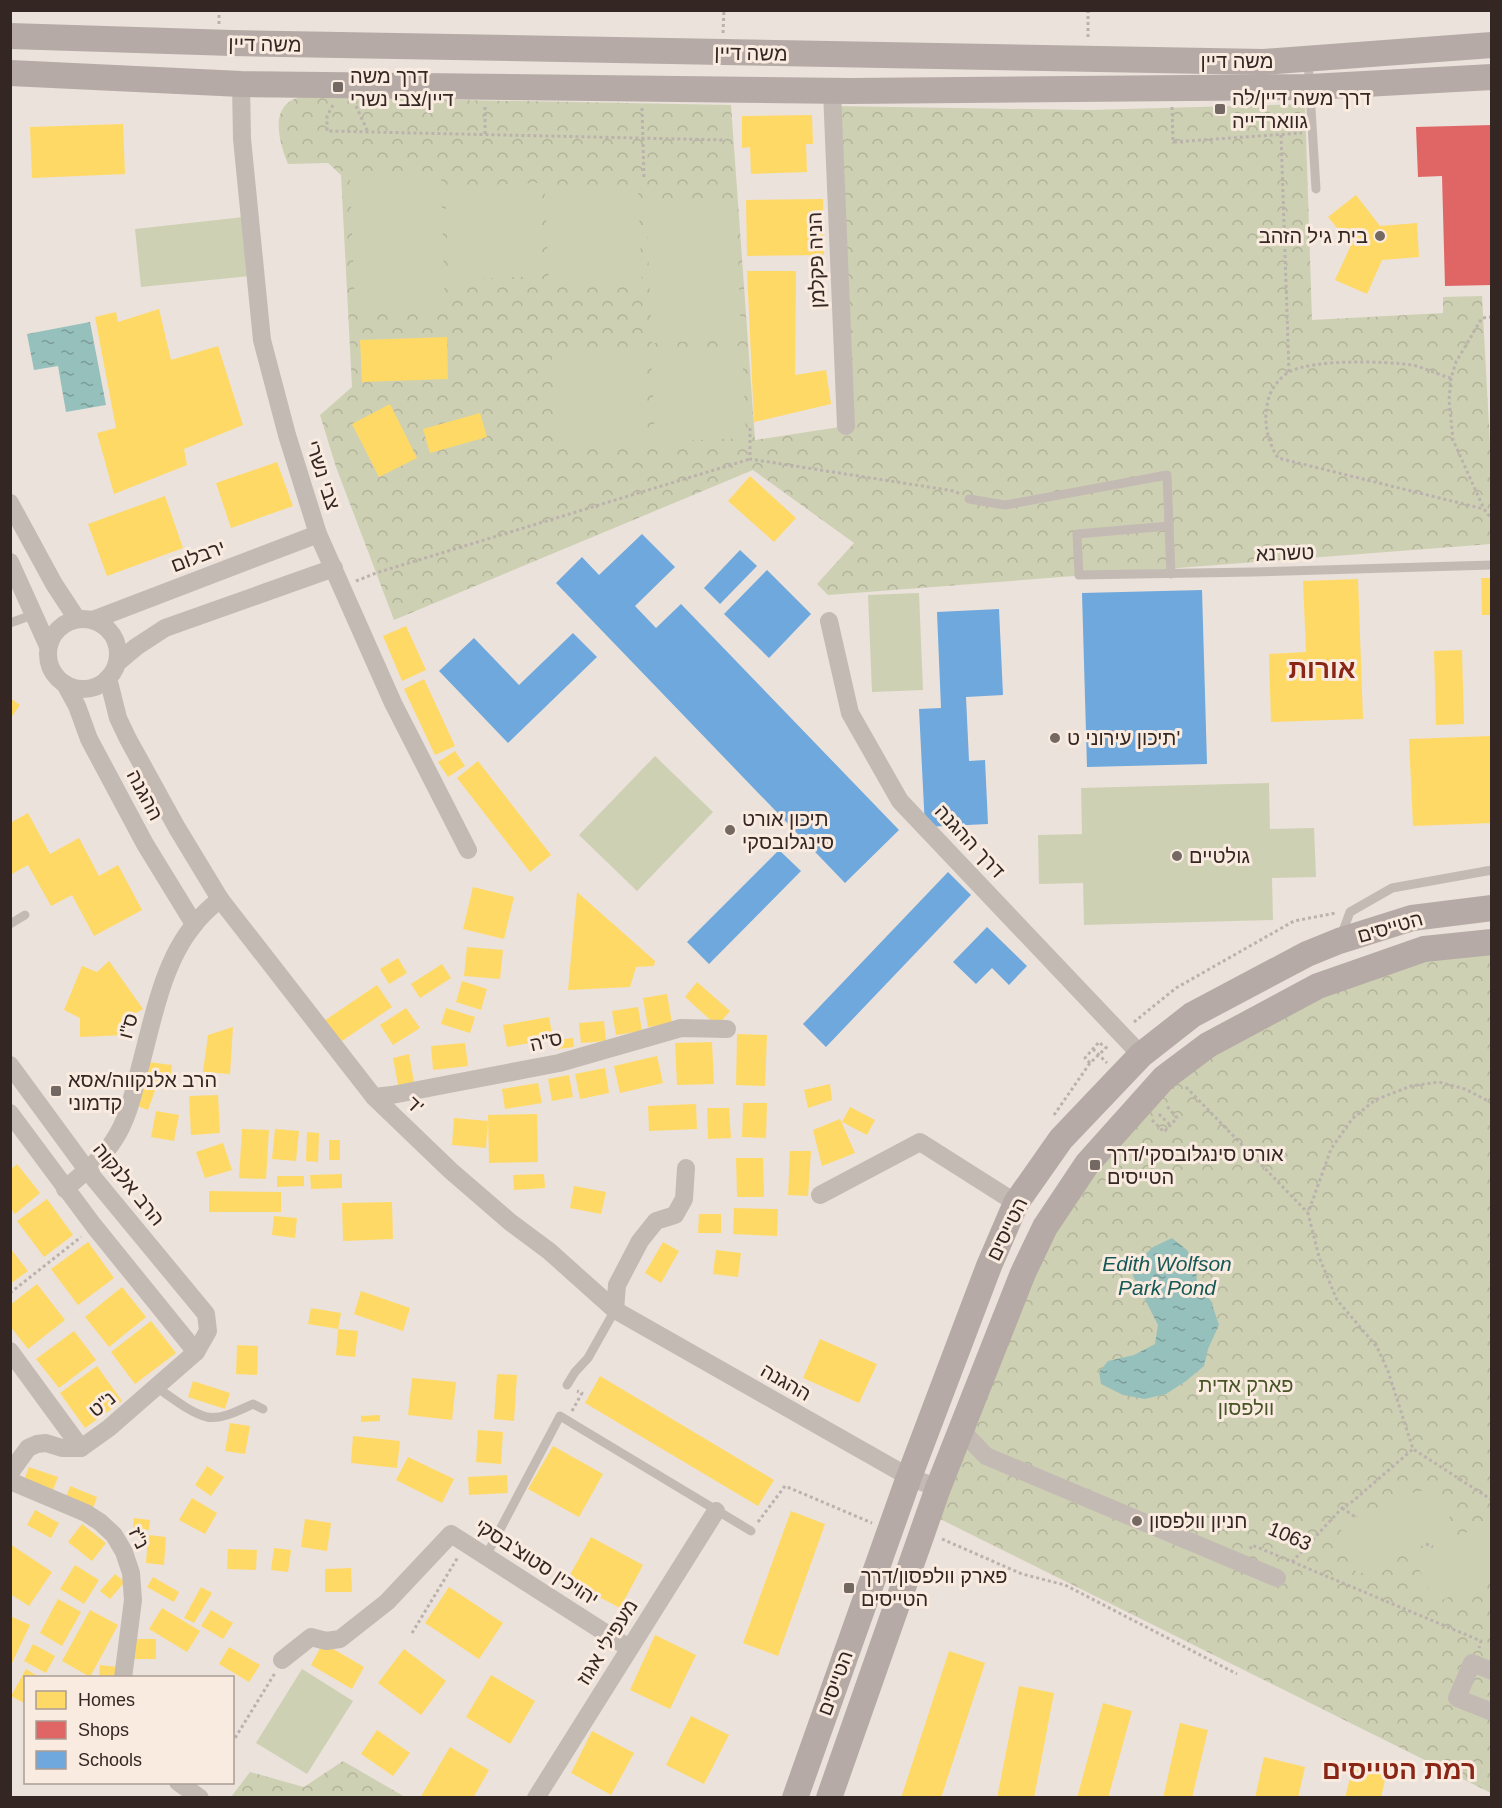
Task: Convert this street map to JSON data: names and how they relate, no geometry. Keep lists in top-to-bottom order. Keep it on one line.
{"streets":{"street":["משה דיין","הניה פקלמן","צבי נשרי","ירבלום","ההגנה","דרך ההגנה","הטייסים","ס\"ו","ס\"ה","ד'","הרב אלנקוה","נ\"ט","נ\"ז","יהויכין סטוצ'בסקי","מעפילי אגוז"],"lane":["טשרנא"],"path":["1063"]},"crossings":[["משה דיין","הניה פקלמן"],["משה דיין","צבי נשרי"],["צבי נשרי","ירבלום"],["ירבלום","ההגנה"],["ההגנה","הטייסים"],["ההגנה","ס\"ו"],["ההגנה","ד'"],["דרך ההגנה","הטייסים"],["ס\"ו","ד'"],["ס\"ו","הרב אלנקוה"],["ס\"ה","ד'"],["הרב אלנקוה","נ\"ט"],["יהויכין סטוצ'בסקי","מעפילי אגוז"]],"districts":["אורות","רמת הטייסים"],"water":["Edith Wolfson Park Pond"],"parks":["פארק אדית וולפסון"],"places":{"transit":["דרך משה דיין/צבי נשרי","דרך משה דיין/לה גווארדייה","הרב אלנקווה/אסא קדמוני","אורט סינגלובסקי/דרך הטייסים","פארק וולפסון/דרך הטייסים"],"other":["בית גיל הזהב","תיכון עירוני ט'","תיכון אורט סינגלובסקי","גולטיים","חניון וולפסון"]},"legend":["Homes","Shops","Schools"]}
